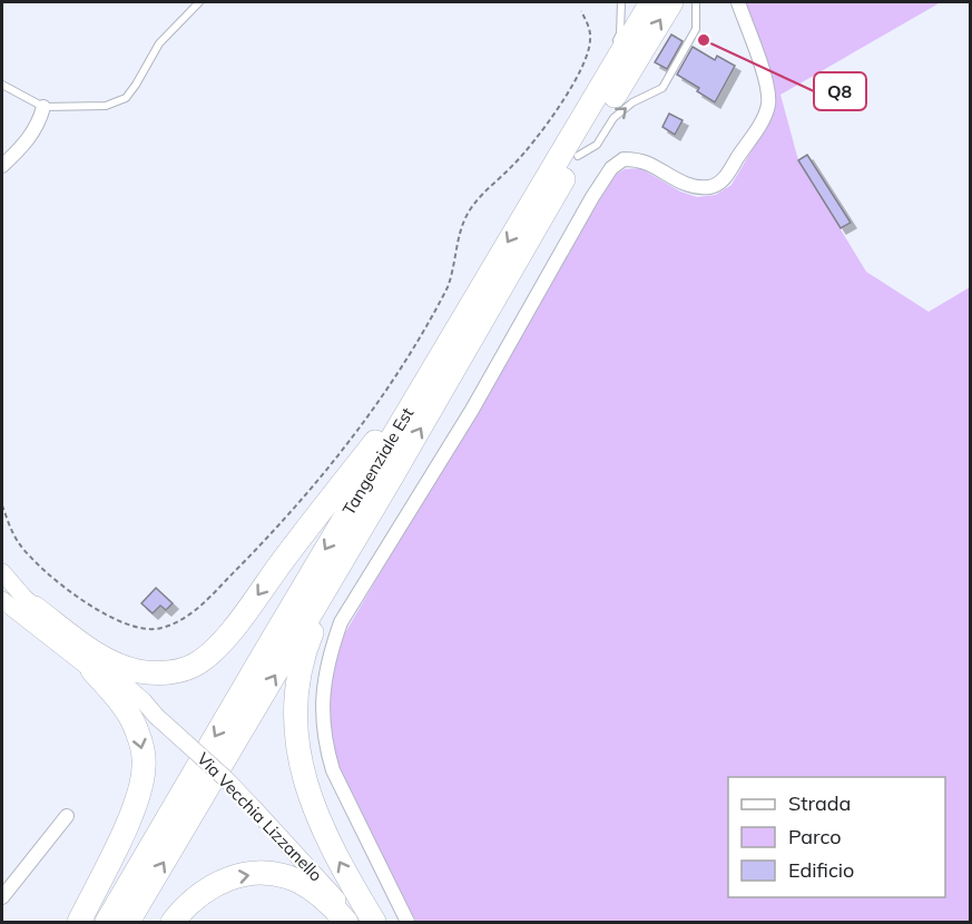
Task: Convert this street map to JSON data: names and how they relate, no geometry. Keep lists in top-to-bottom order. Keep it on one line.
{"streets":{"highway":["Tangenziale Est"],"street":["Via Vecchia Lizzanello"]},"places":["Q8"],"legend":["Strada","Parco","Edificio"]}
